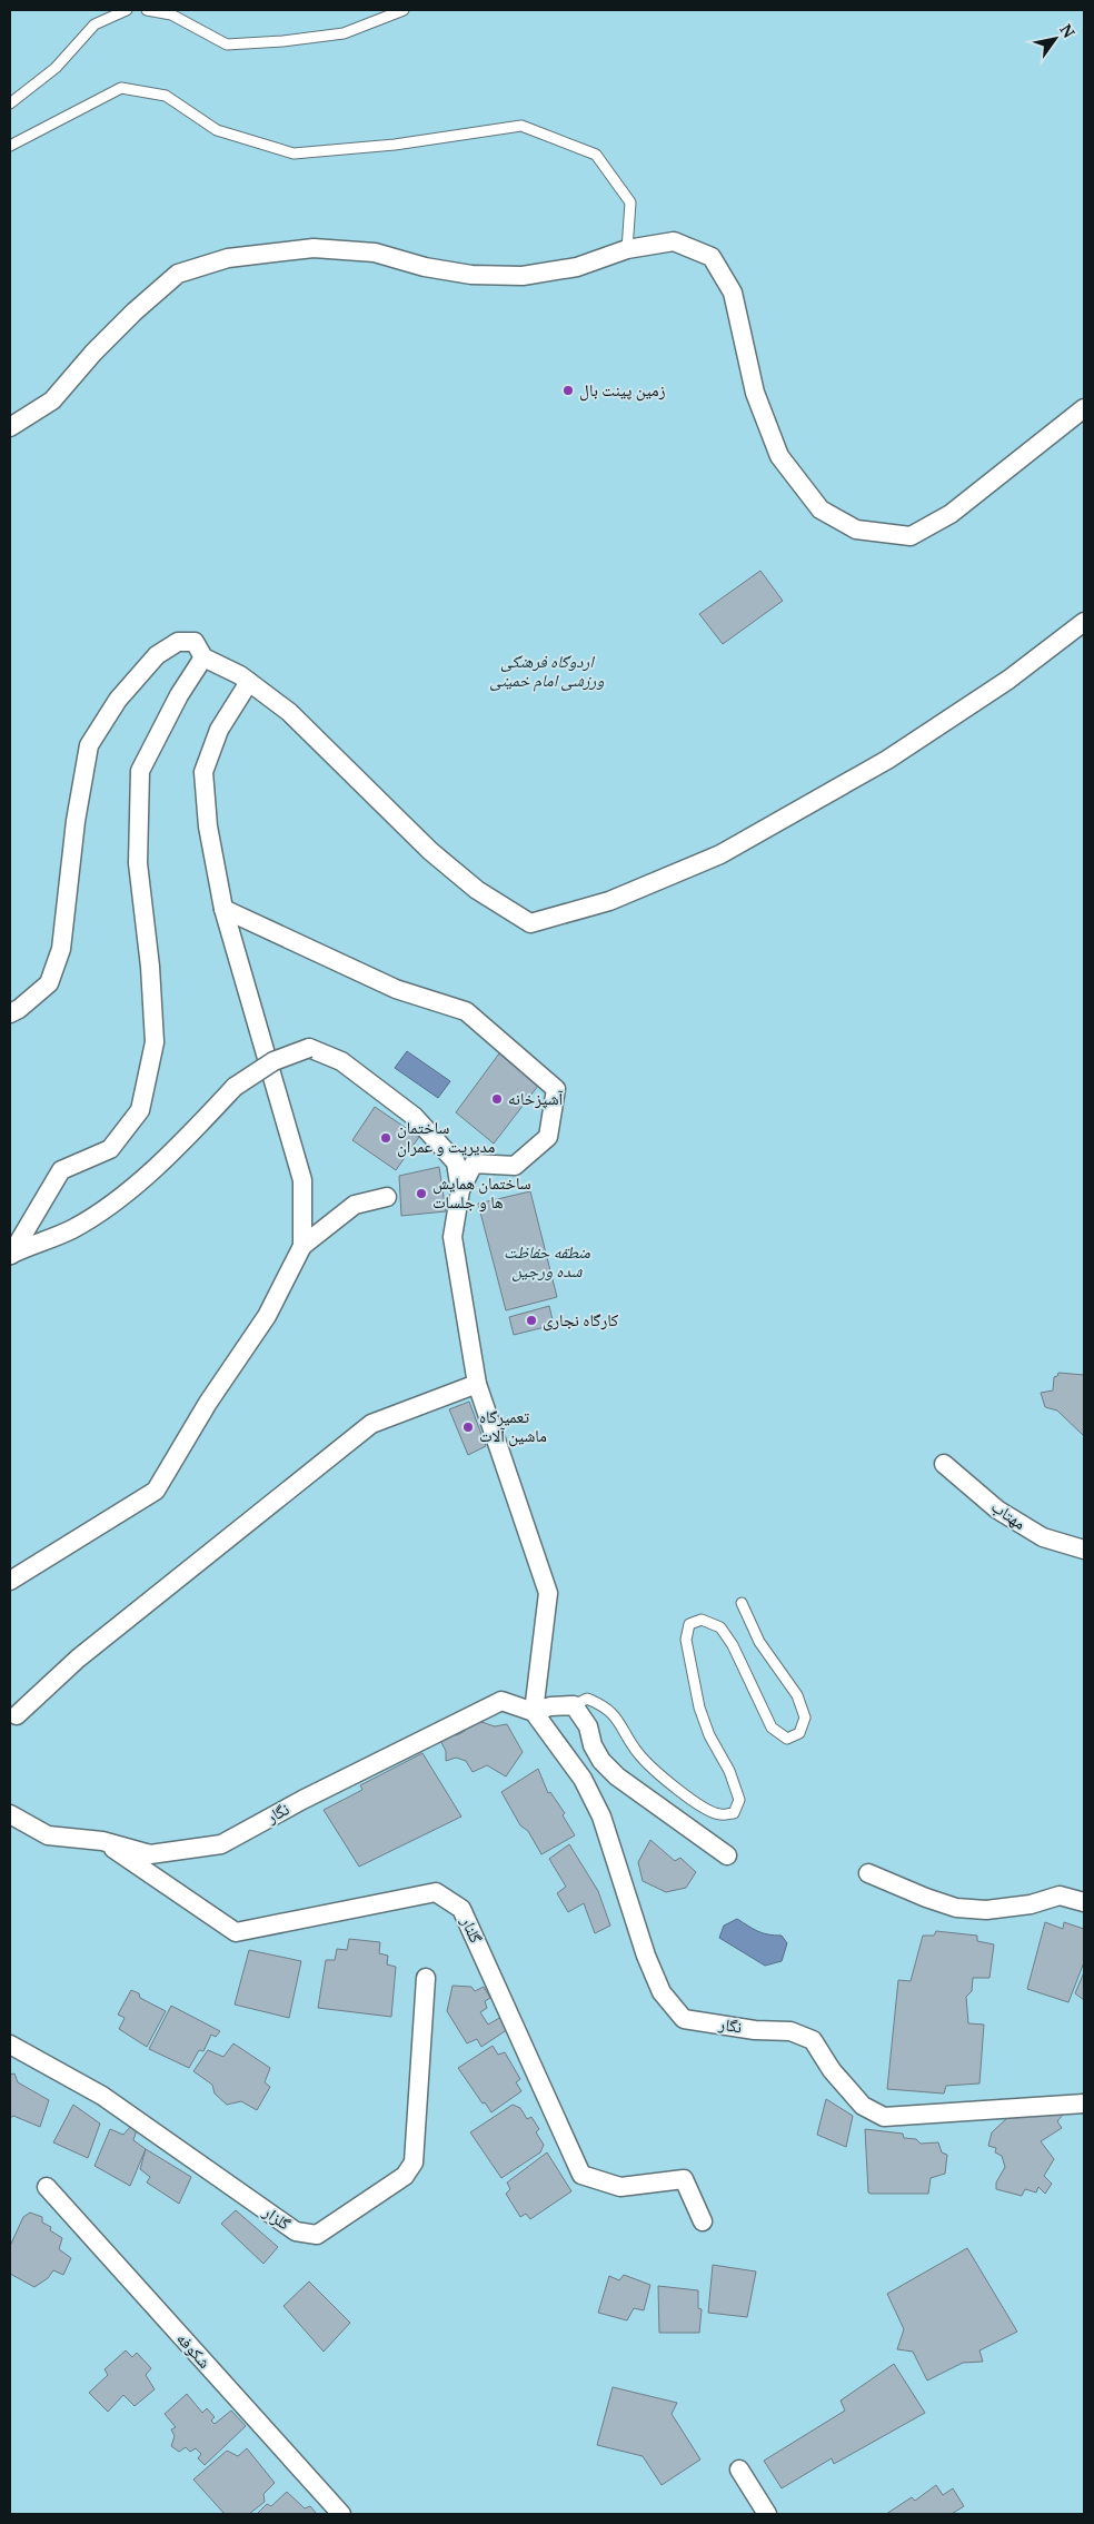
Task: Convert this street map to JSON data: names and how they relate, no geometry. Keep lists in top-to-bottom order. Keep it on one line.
{"streets":{"street":["مهتاب","نگار","گلنار","گلزار","شکوفه"]},"crossings":[["نگار","گلنار"]],"parks":["اردوگاه فرهنگی ورزشی امام خمینی","منطقه حفاظت شده ورجین"],"places":["زمین پینت بال","آشپزخانه","ساختمان مدیریت و عمران","ساختمان همایش ها و جلسات","کارگاه نجاری","تعمیرگاه ماشین آلات"],"north":"top right"}
